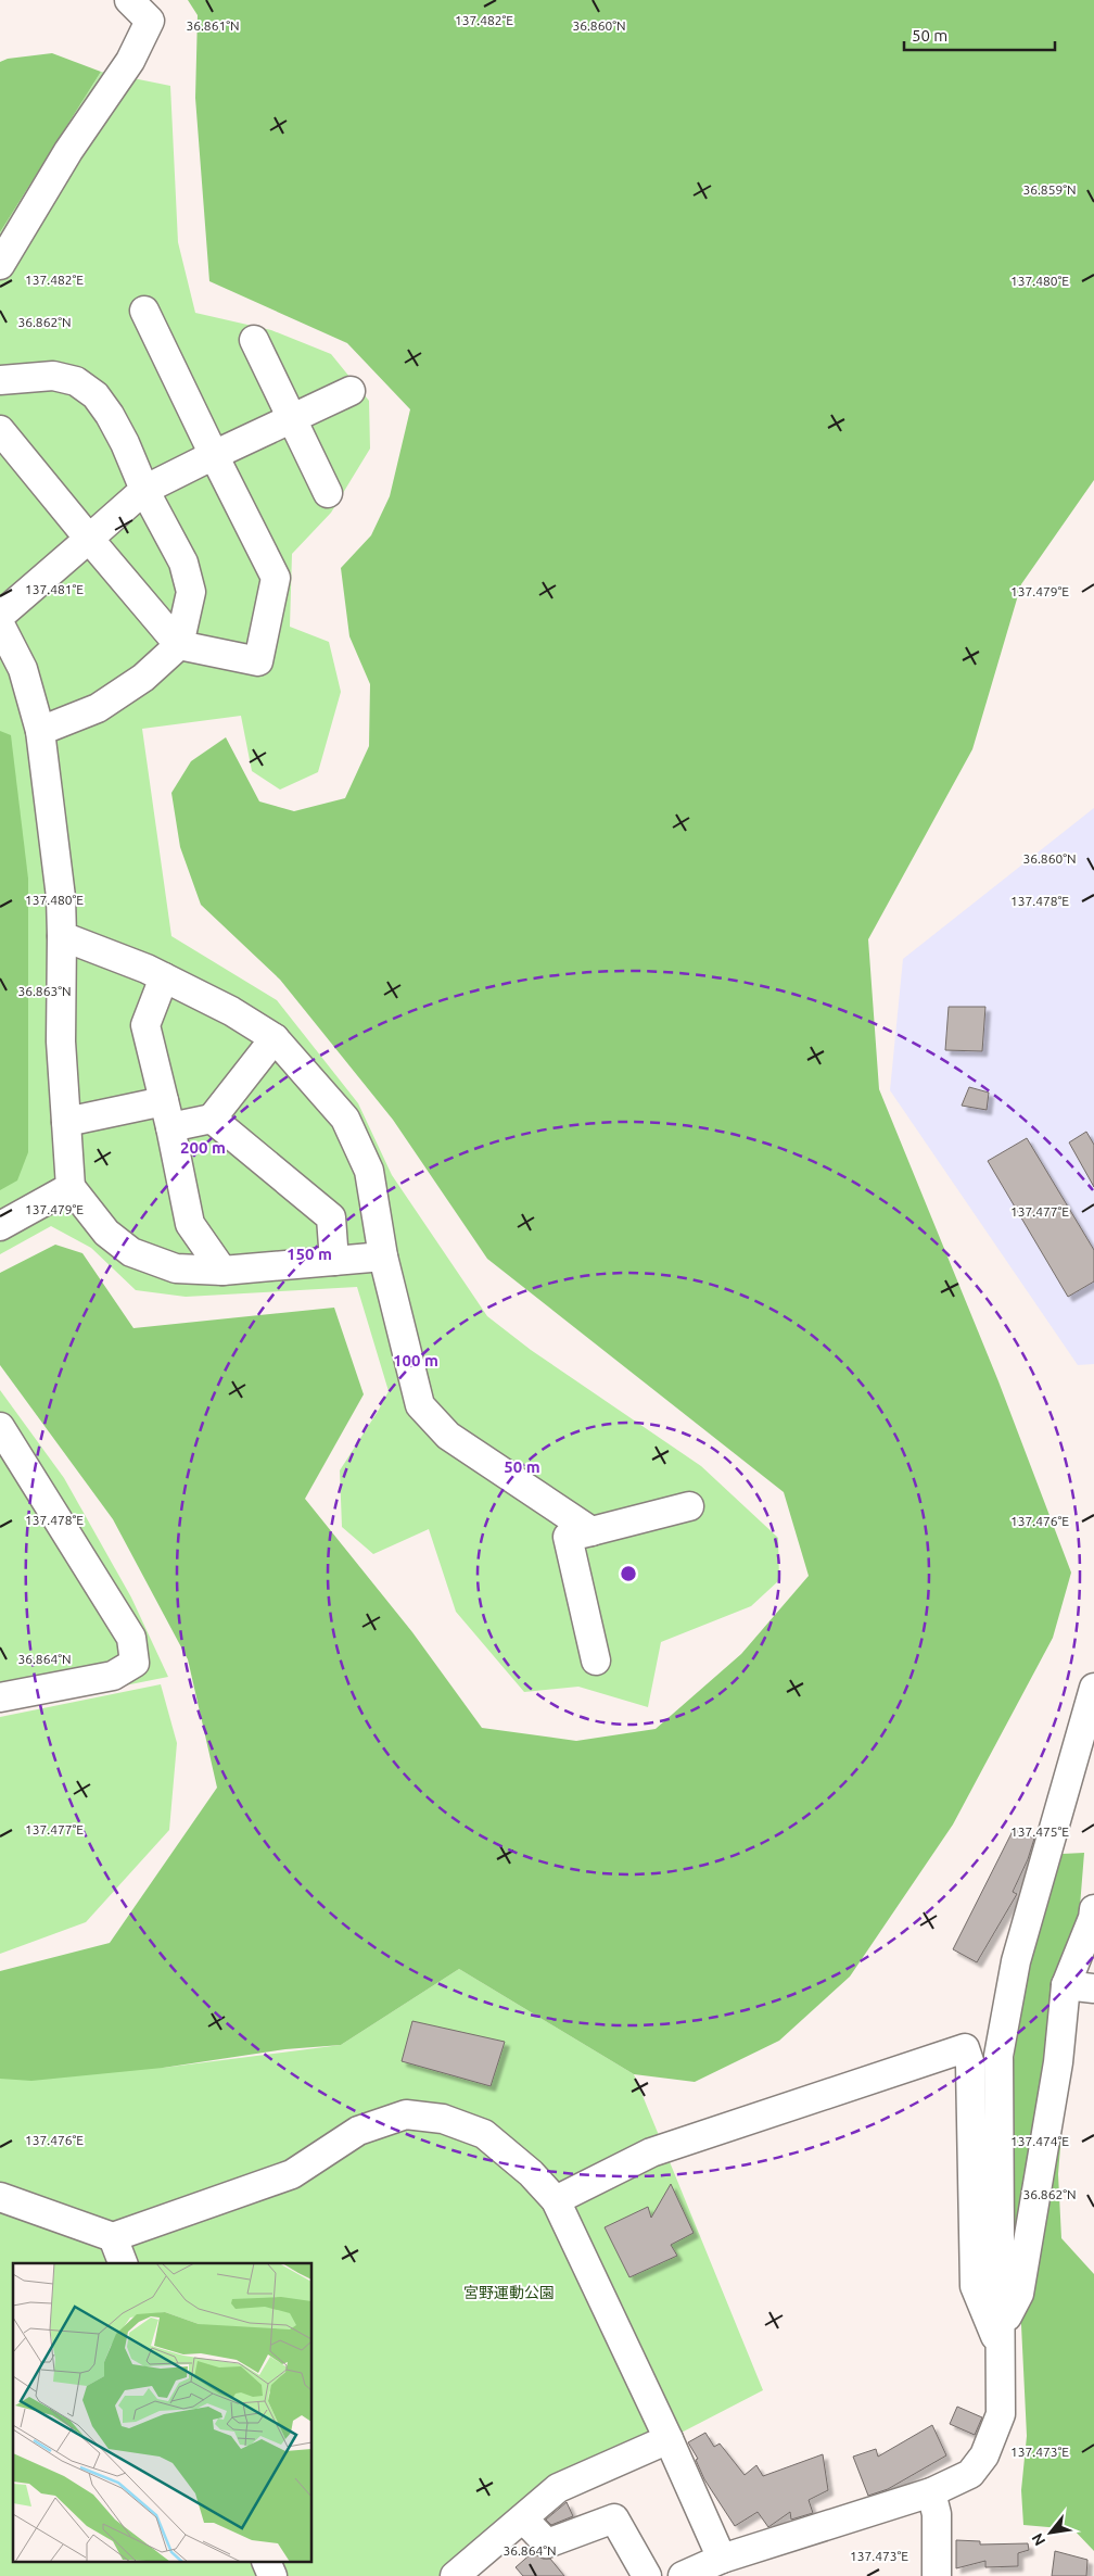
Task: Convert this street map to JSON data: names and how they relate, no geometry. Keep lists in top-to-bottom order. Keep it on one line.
{"parks":["宮野運動公園"],"scale_bar":"50 m","north":"bottom left","coordinates":["137.482°E","36.860°N","36.861°N","36.859°N","137.480°E","36.862°N","137.481°E","137.479°E","137.478°E","36.863°N","137.477°E","137.476°E","36.864°N","137.475°E","137.474°E","137.473°E"],"rings":["200 m","150 m","100 m","50 m"]}
